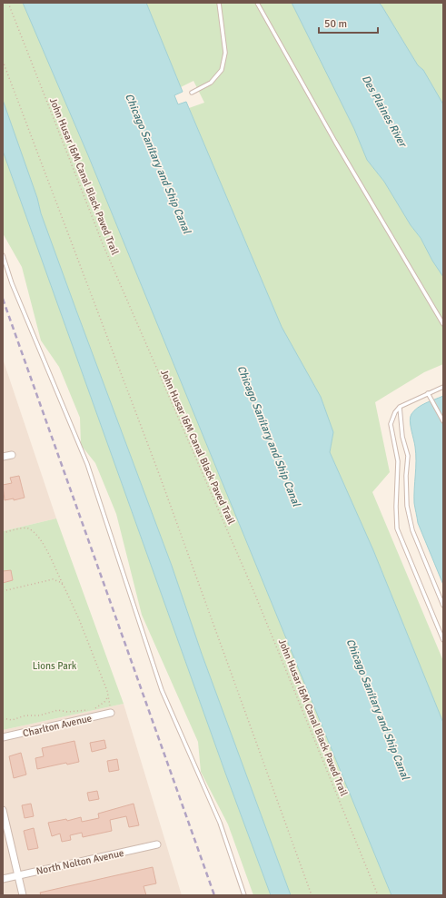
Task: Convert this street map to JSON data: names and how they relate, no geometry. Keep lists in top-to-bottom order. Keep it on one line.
{"streets":{"street":["Charlton Avenue","North Nolton Avenue"],"path":["John Husar I&M Canal Black Paved Trail"]},"water":["Des Plaines River","Chicago Sanitary and Ship Canal"],"parks":["Lions Park"],"scale_bar":"50 m"}
